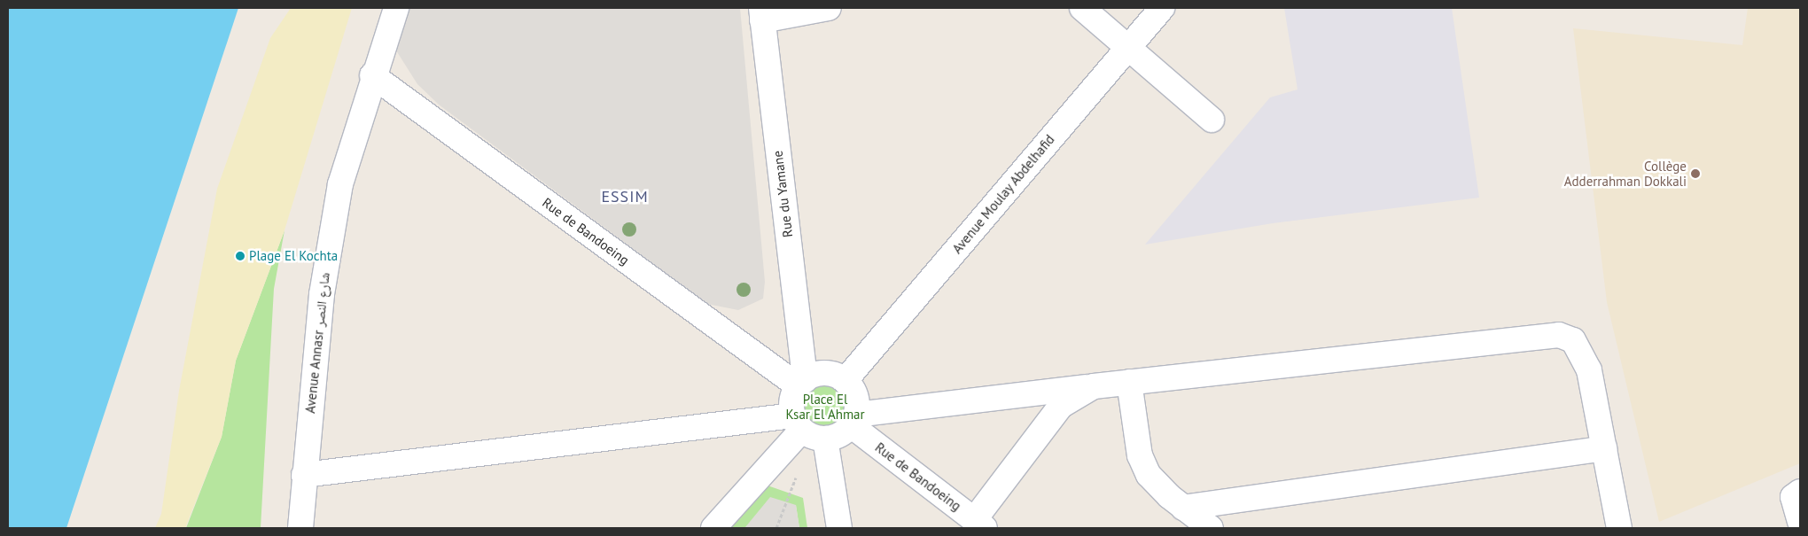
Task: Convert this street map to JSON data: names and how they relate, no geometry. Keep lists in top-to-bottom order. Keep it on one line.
{"streets":{"street":["Rue du Yamane","Avenue Moulay Abdelhafid","Rue de Bandoeing","Avenue Annasr شارع النصر"]},"crossings":[["Rue du Yamane","Avenue Moulay Abdelhafid"],["Rue du Yamane","Rue de Bandoeing"],["Avenue Moulay Abdelhafid","Rue de Bandoeing"],["Rue de Bandoeing","Avenue Annasr شارع النصر"]],"districts":["ESSIM"],"parks":["Place El Ksar El Ahmar"],"places":["Collège Adderrahman Dokkali","Plage El Kochta"]}
